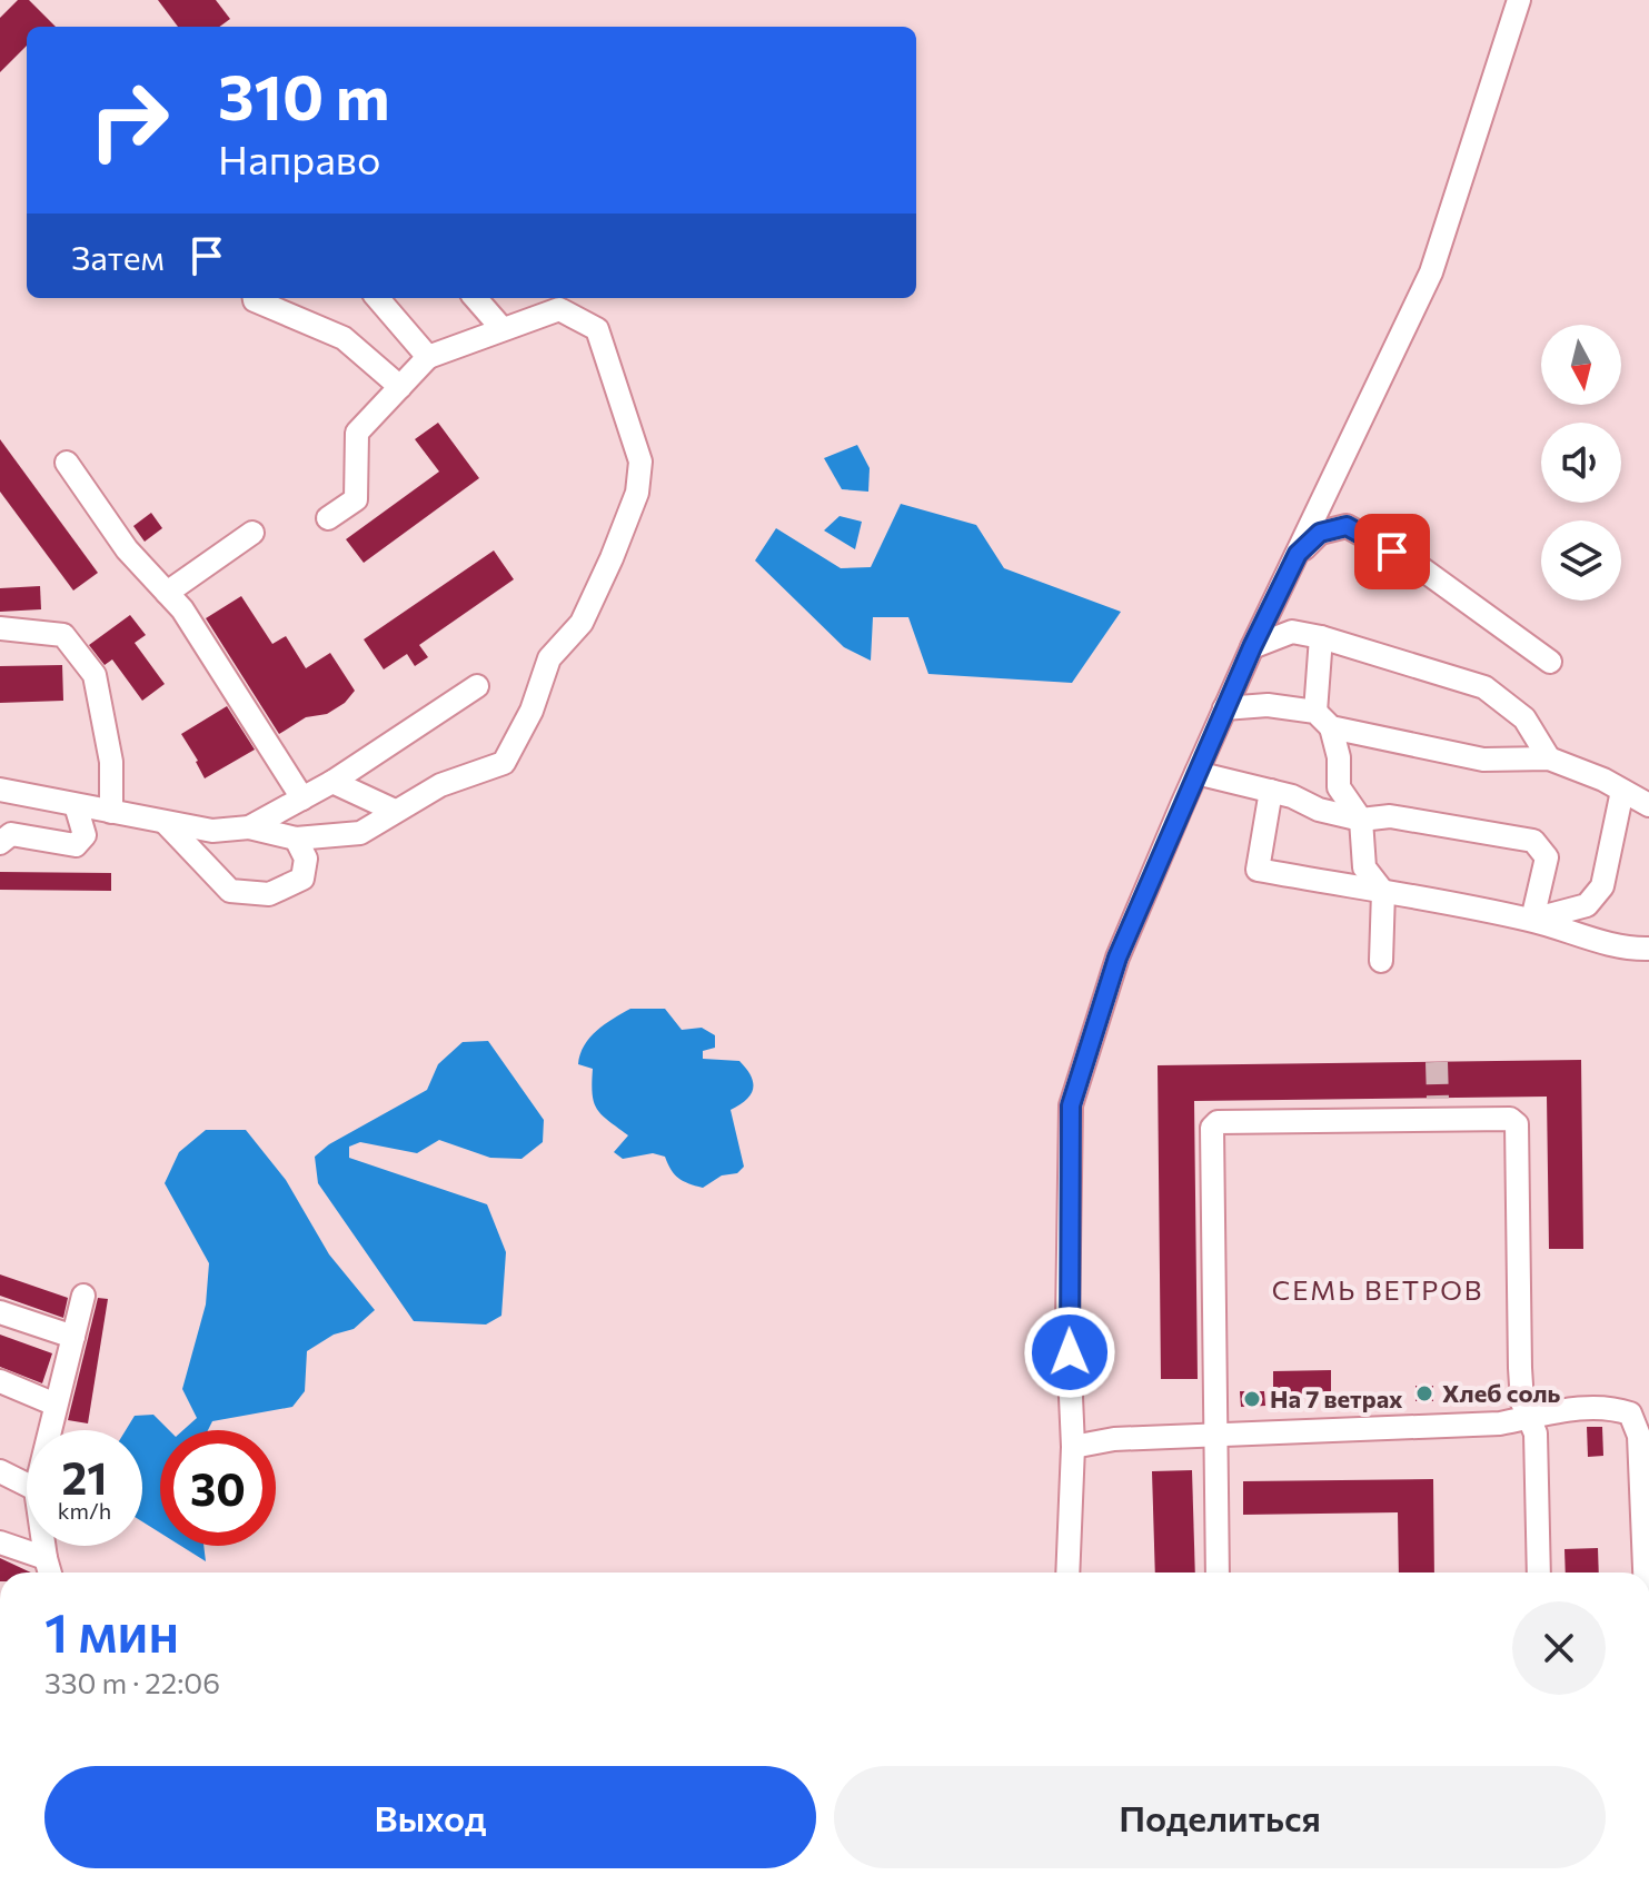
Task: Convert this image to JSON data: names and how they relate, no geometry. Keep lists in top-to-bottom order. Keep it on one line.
{"districts":["СЕМЬ ВЕТРОВ"],"places":["Хлеб соль","На 7 ветрах"],"north":"bottom","page":{"turn":["310 m","Направо"],"then":"Затем","speed":"21 km/h","limit":"30","heading":["1 мин","330 m · 22:06"],"buttons":["Выход","Поделиться"]}}
